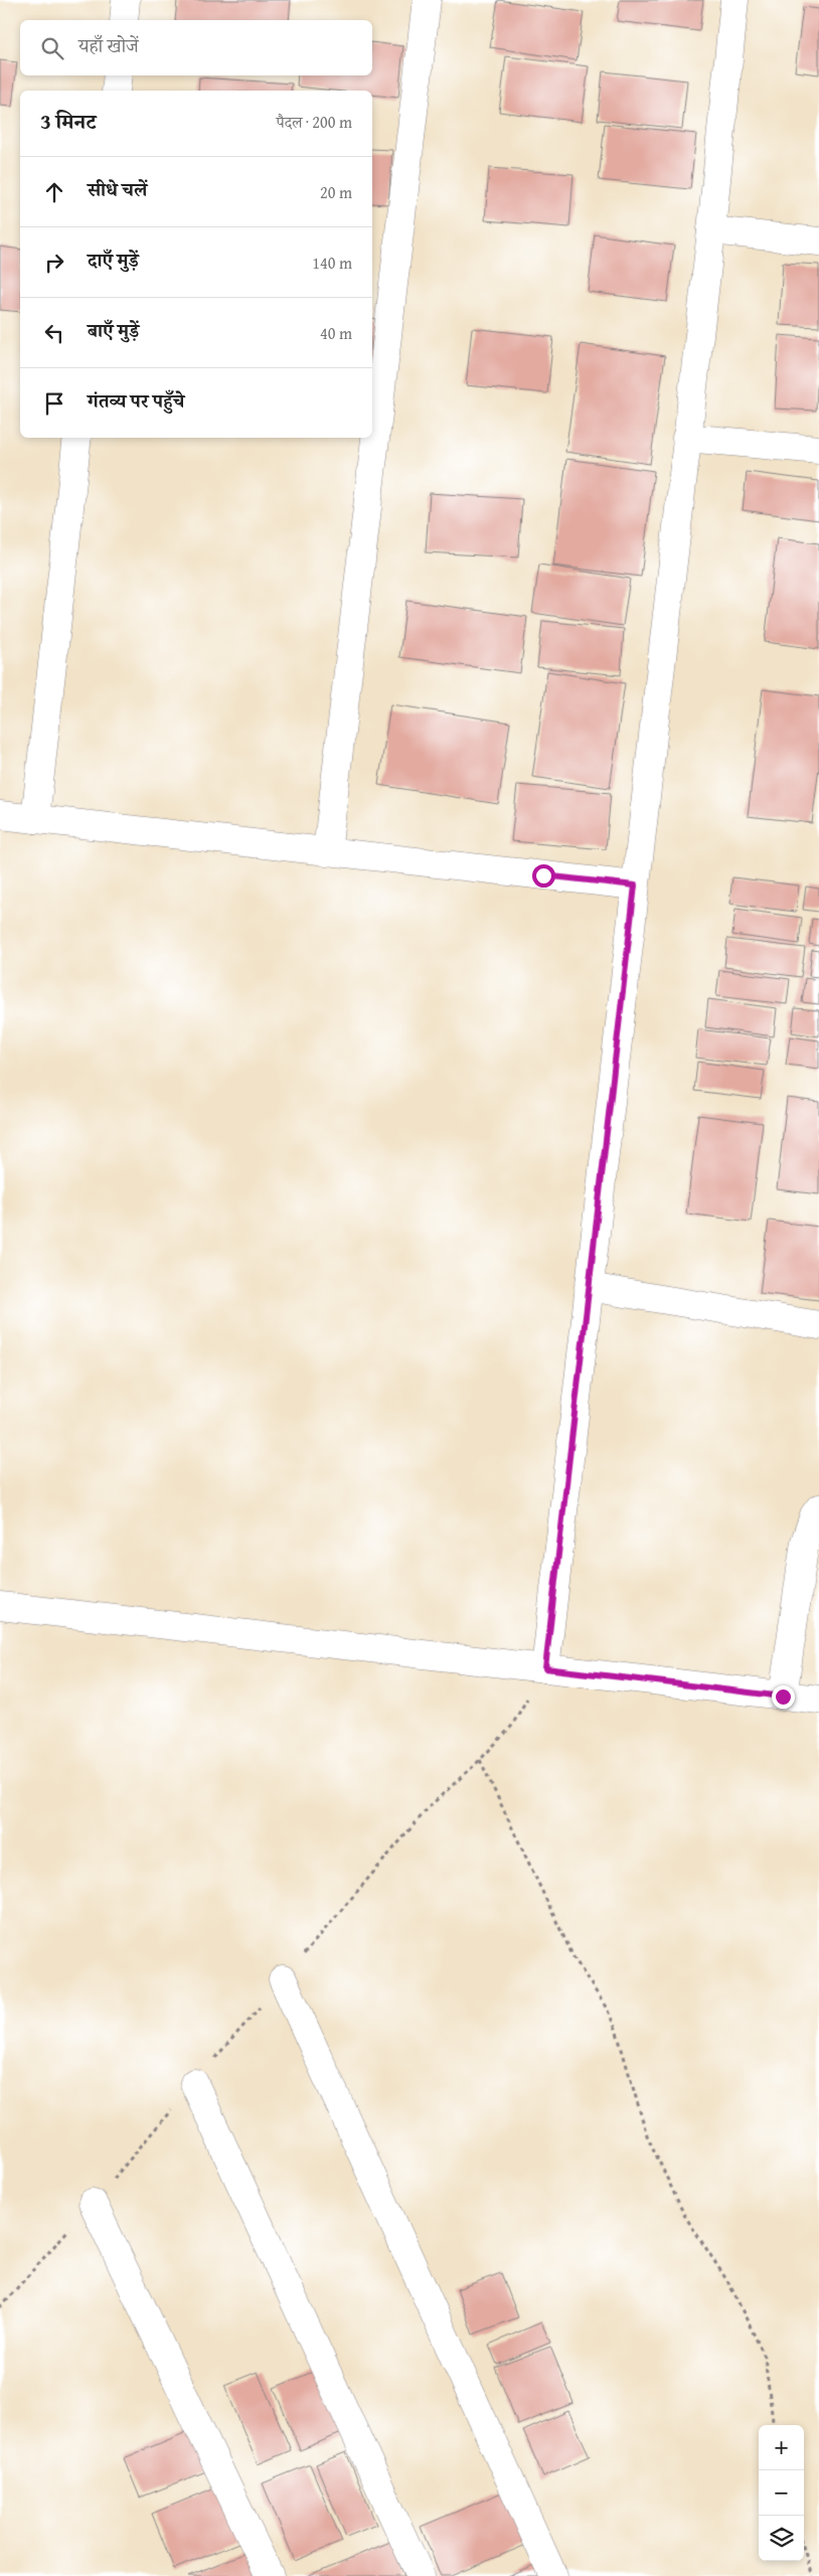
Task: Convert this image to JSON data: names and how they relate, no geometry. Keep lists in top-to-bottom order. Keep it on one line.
{"page":{"search":"यहाँ खोजें","heading":["3 मिनट","पैदल · 200 m"],"list":[["सीधे चलें","20 m"],["दाएँ मुड़ें","140 m"],["बाएँ मुड़ें","40 m"],"गंतव्य पर पहुँचे"],"map_buttons":["+","−"]}}
